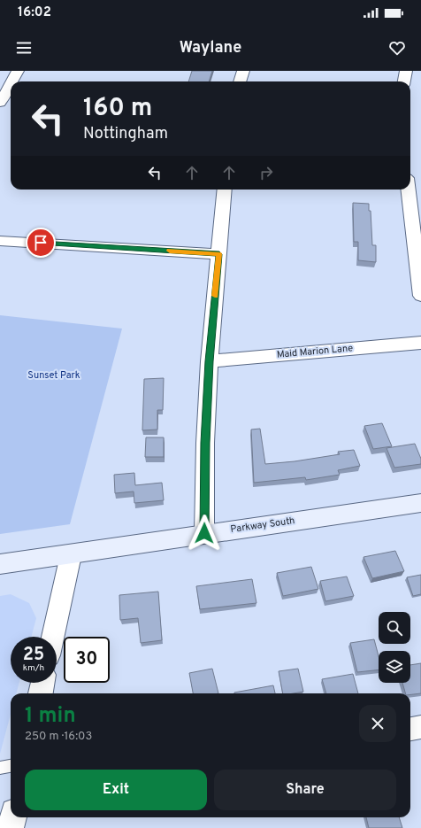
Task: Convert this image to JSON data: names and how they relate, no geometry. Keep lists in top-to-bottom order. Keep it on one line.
{"streets":{"main road":["Parkway South"],"street":["Maid Marion Lane"]},"parks":["Sunset Park"],"page":{"status":"16:02","header":"Waylane","turn":["160 m","Nottingham"],"speed":"25 km/h","limit":"30","heading":["1 min","250 m · 16:03"],"buttons":["Exit","Share"]}}
